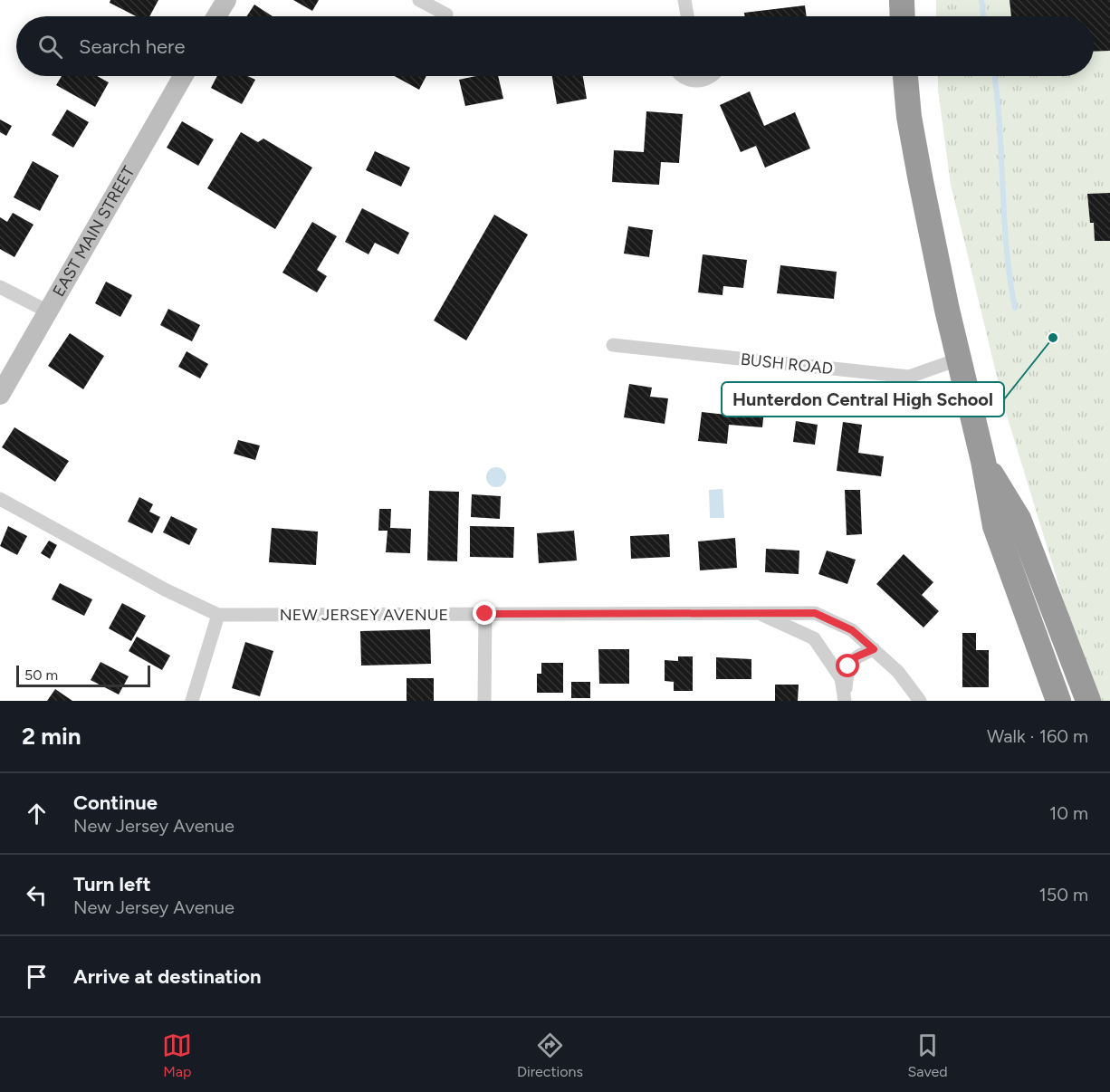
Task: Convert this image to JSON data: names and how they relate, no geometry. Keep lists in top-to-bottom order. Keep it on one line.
{"streets":{"street":["EAST MAIN STREET","BUSH ROAD","NEW JERSEY AVENUE"]},"places":["Hunterdon Central High School"],"scale_bar":"50 m","page":{"search":"Search here","scale":"50 m","heading":["2 min","Walk · 160 m"],"list":[["Continue","New Jersey Avenue","10 m"],["Turn left","New Jersey Avenue","150 m"],"Arrive at destination"],"nav":["Map","Directions","Saved"]}}
